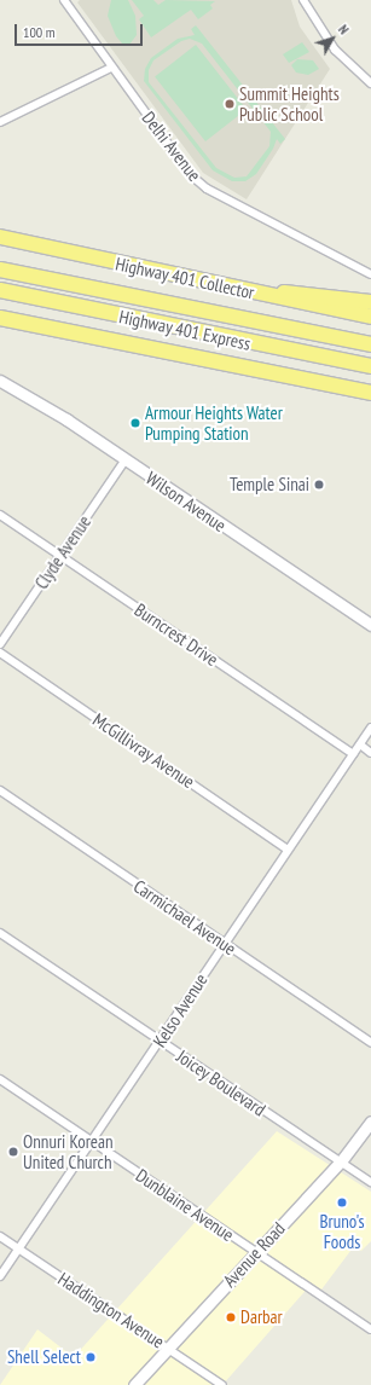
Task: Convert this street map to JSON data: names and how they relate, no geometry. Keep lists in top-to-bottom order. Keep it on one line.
{"streets":{"highway":["Highway 401 Collector","Highway 401 Express"],"main road":["Wilson Avenue","Avenue Road"],"street":["Delhi Avenue","Clyde Avenue","Burncrest Drive","McGillivray Avenue","Carmichael Avenue","Kelso Avenue","Joicey Boulevard","Dunblaine Avenue","Haddington Avenue"]},"crossings":[["Wilson Avenue","Clyde Avenue"],["Clyde Avenue","Burncrest Drive"],["Burncrest Drive","Kelso Avenue"],["McGillivray Avenue","Kelso Avenue"],["Carmichael Avenue","Kelso Avenue"],["Kelso Avenue","Joicey Boulevard"],["Kelso Avenue","Dunblaine Avenue"],["Kelso Avenue","Haddington Avenue"],["Joicey Boulevard","Avenue Road"],["Dunblaine Avenue","Avenue Road"],["Avenue Road","Haddington Avenue"]],"places":["Summit Heights Public School","Armour Heights Water Pumping Station","Temple Sinai","Onnuri Korean United Church","Bruno's Foods","Darbar","Shell Select"],"scale_bar":"100 m","north":"top right"}
